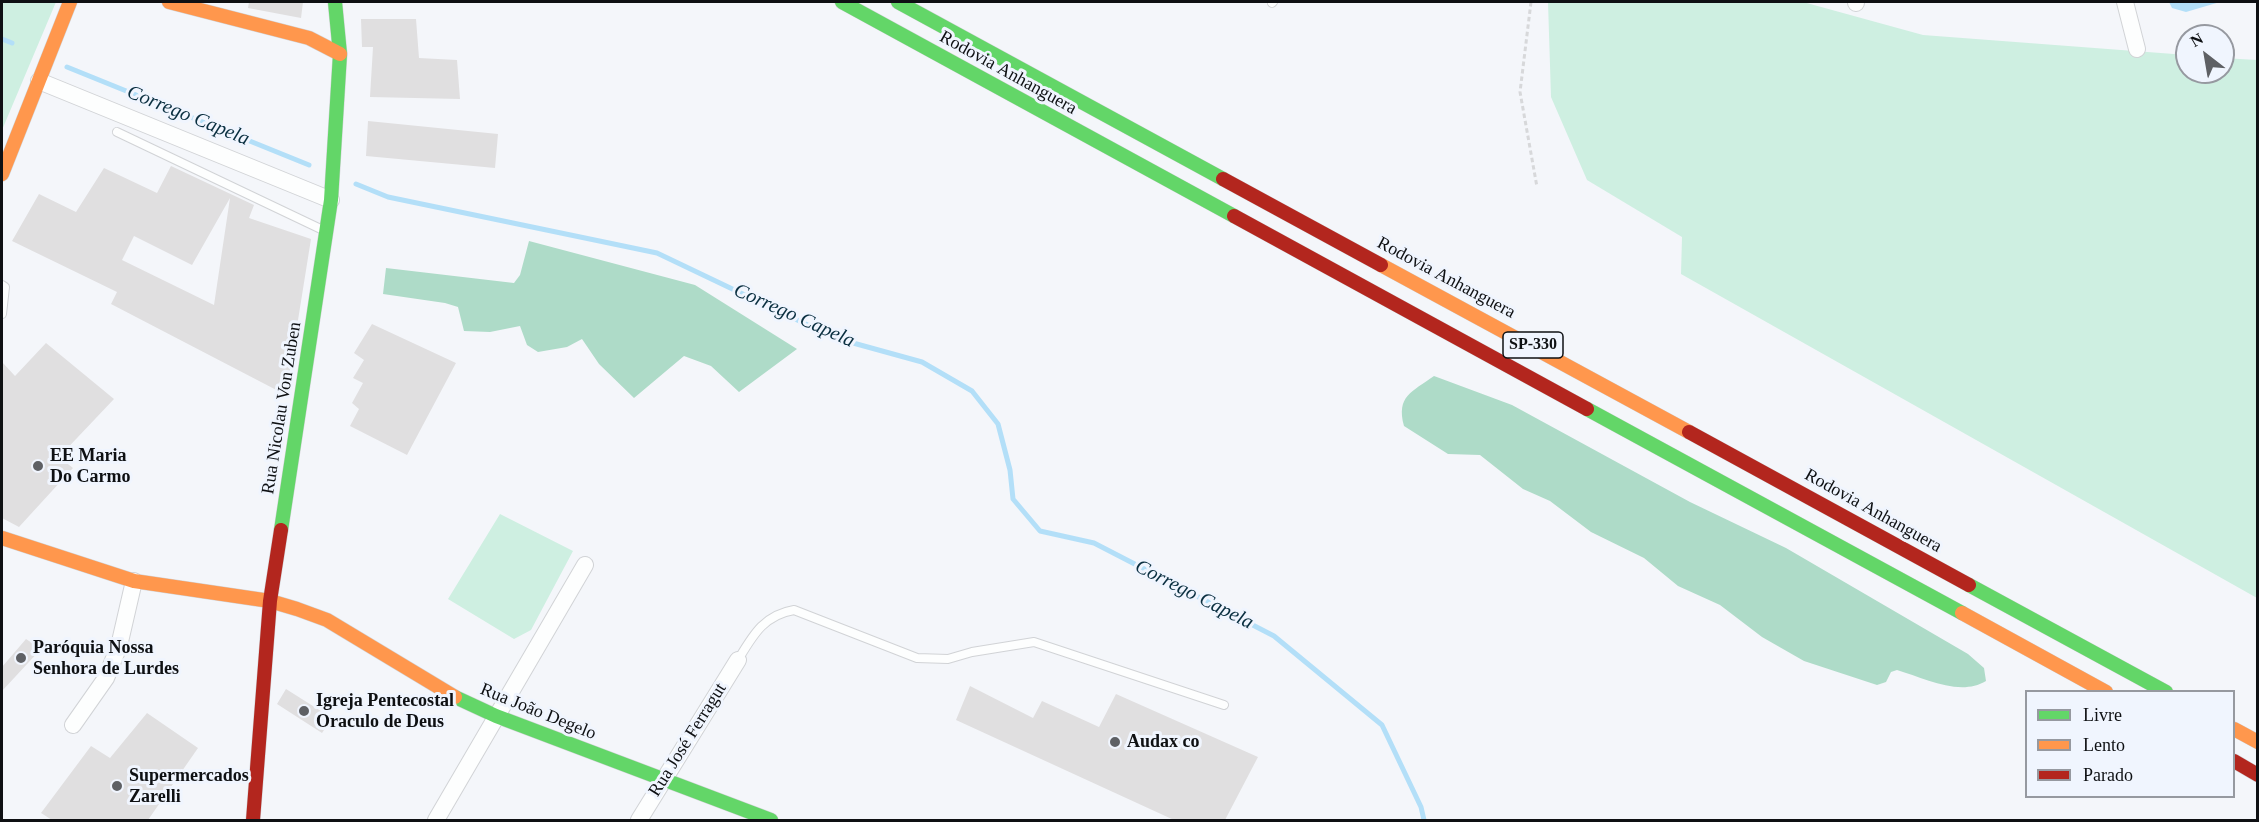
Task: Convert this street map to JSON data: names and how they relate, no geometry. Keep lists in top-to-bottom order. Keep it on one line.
{"streets":{"main road":["Rodovia Anhanguera","SP-330","Rua Nicolau Von Zuben","Rua João Degelo"],"street":["Rua José Ferragut"]},"crossings":[["Rua Nicolau Von Zuben","Rua João Degelo"],["Rua João Degelo","Rua José Ferragut"]],"water":["Corrego Capela"],"places":["EE Maria Do Carmo","Paróquia Nossa Senhora de Lurdes","Igreja Pentecostal Oraculo de Deus","Audax co","Supermercados Zarelli"],"legend":["Livre","Lento","Parado"],"north":"top left"}
